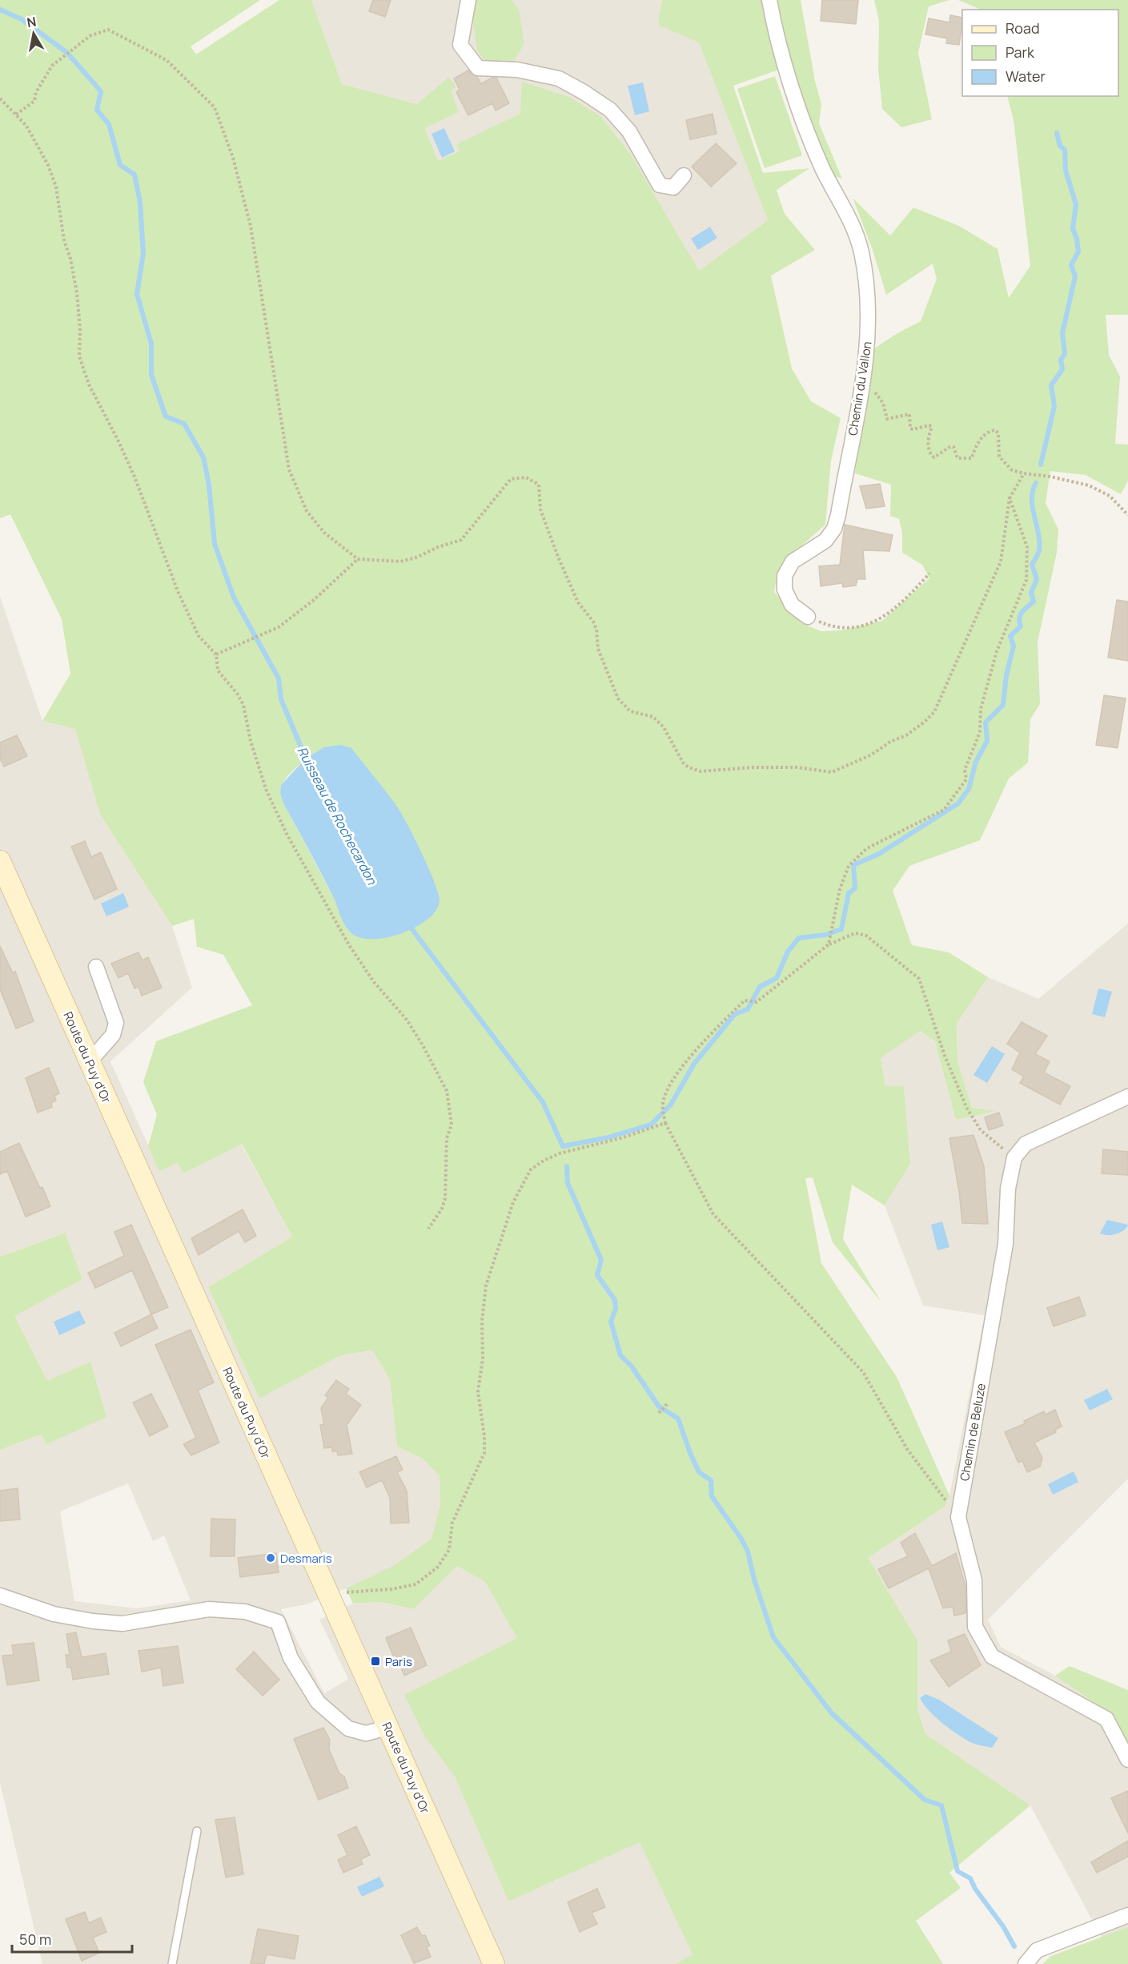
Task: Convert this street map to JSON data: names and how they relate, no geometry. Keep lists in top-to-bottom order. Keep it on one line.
{"streets":{"main road":["Route du Puy d'Or"],"street":["Chemin du Vallon","Chemin de Beluze"]},"water":["Ruisseau de Rochecardon"],"places":{"other":["Desmaris"],"transit":["Paris"]},"legend":["Road","Park","Water"],"scale_bar":"50 m","north":"top"}
